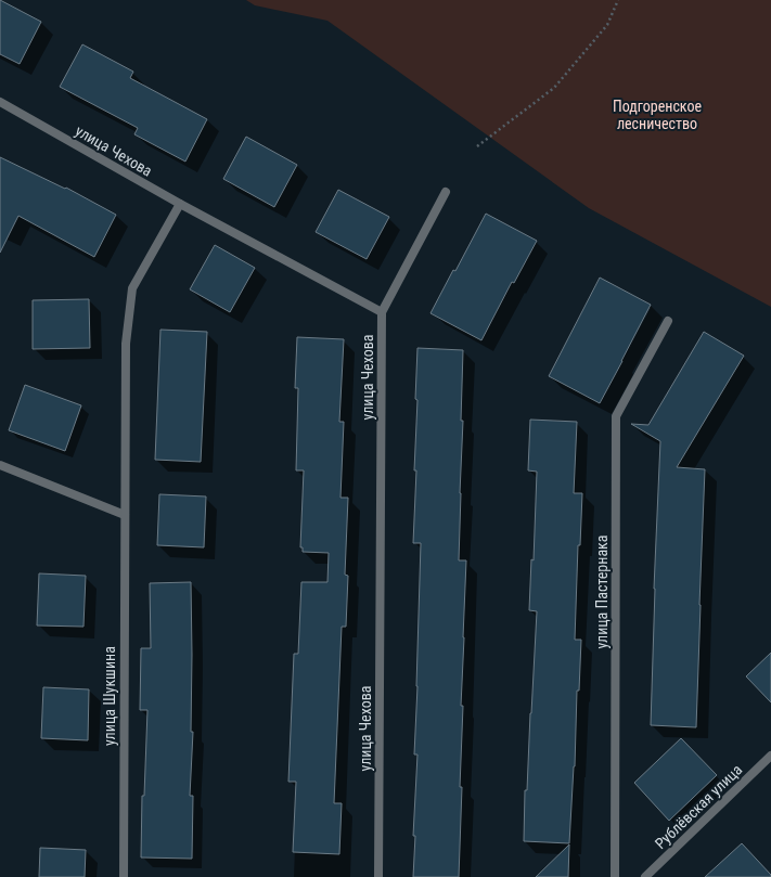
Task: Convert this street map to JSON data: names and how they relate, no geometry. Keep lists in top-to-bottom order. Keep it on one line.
{"streets":{"street":["улица Чехова","улица Пастернака","улица Шукшина","Рублёвская улица"]},"crossings":[["улица Чехова","улица Шукшина"]],"parks":["Подгоренское лесничество"]}
